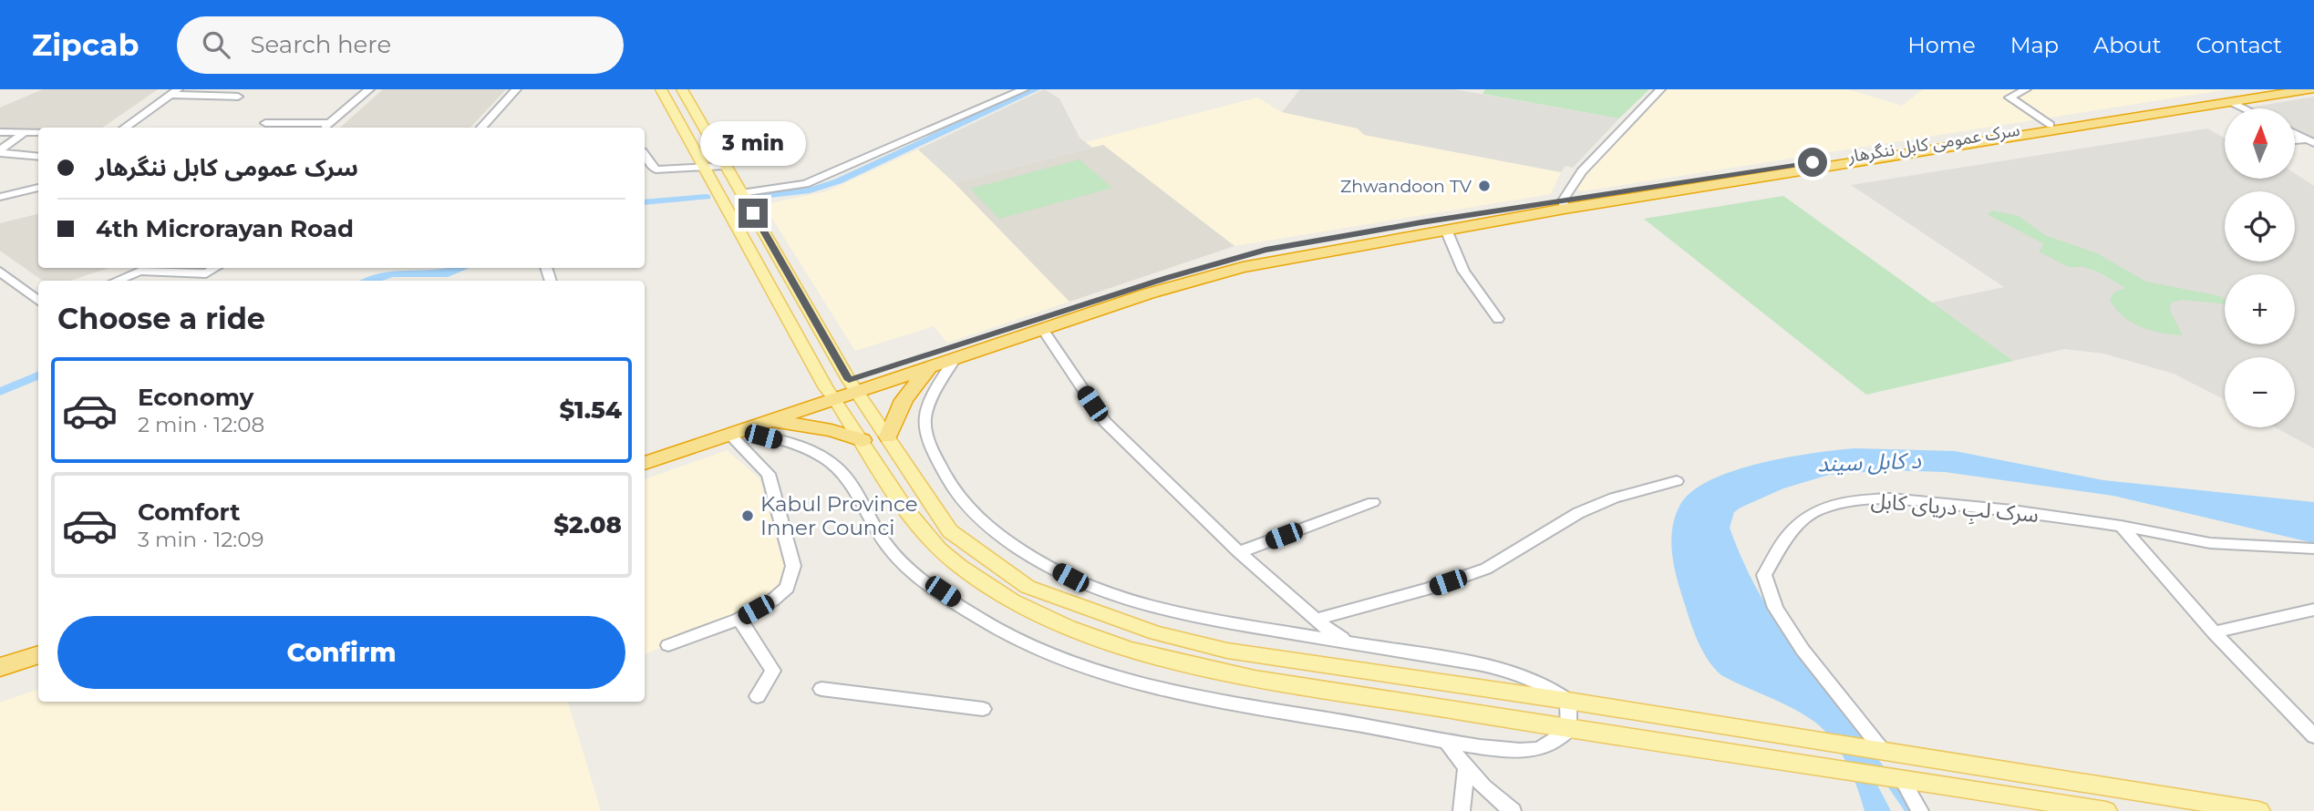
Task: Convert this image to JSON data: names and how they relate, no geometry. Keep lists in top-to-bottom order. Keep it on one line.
{"streets":{"highway":["سرک عمومی کابل ننگرهار"],"street":["سرک لبِ دریای کابل"]},"water":["د کابل سيند"],"places":["Zhwandoon TV","Kabul Province Inner Counci"],"north":"top","page":{"header":"Zipcab","search":"Search here","nav":["Home","Map","About","Contact"],"map_buttons":["+","−"],"bubble":"3 min","banner":["سرک عمومی کابل ننگرهار","4th Microrayan Road"],"heading":"Choose a ride","list":[{"name":"Economy","note":"2 min · 12:08","value":"$1.54"},{"name":"Comfort","note":"3 min · 12:09","value":"$2.08"}],"buttons":"Confirm"}}
